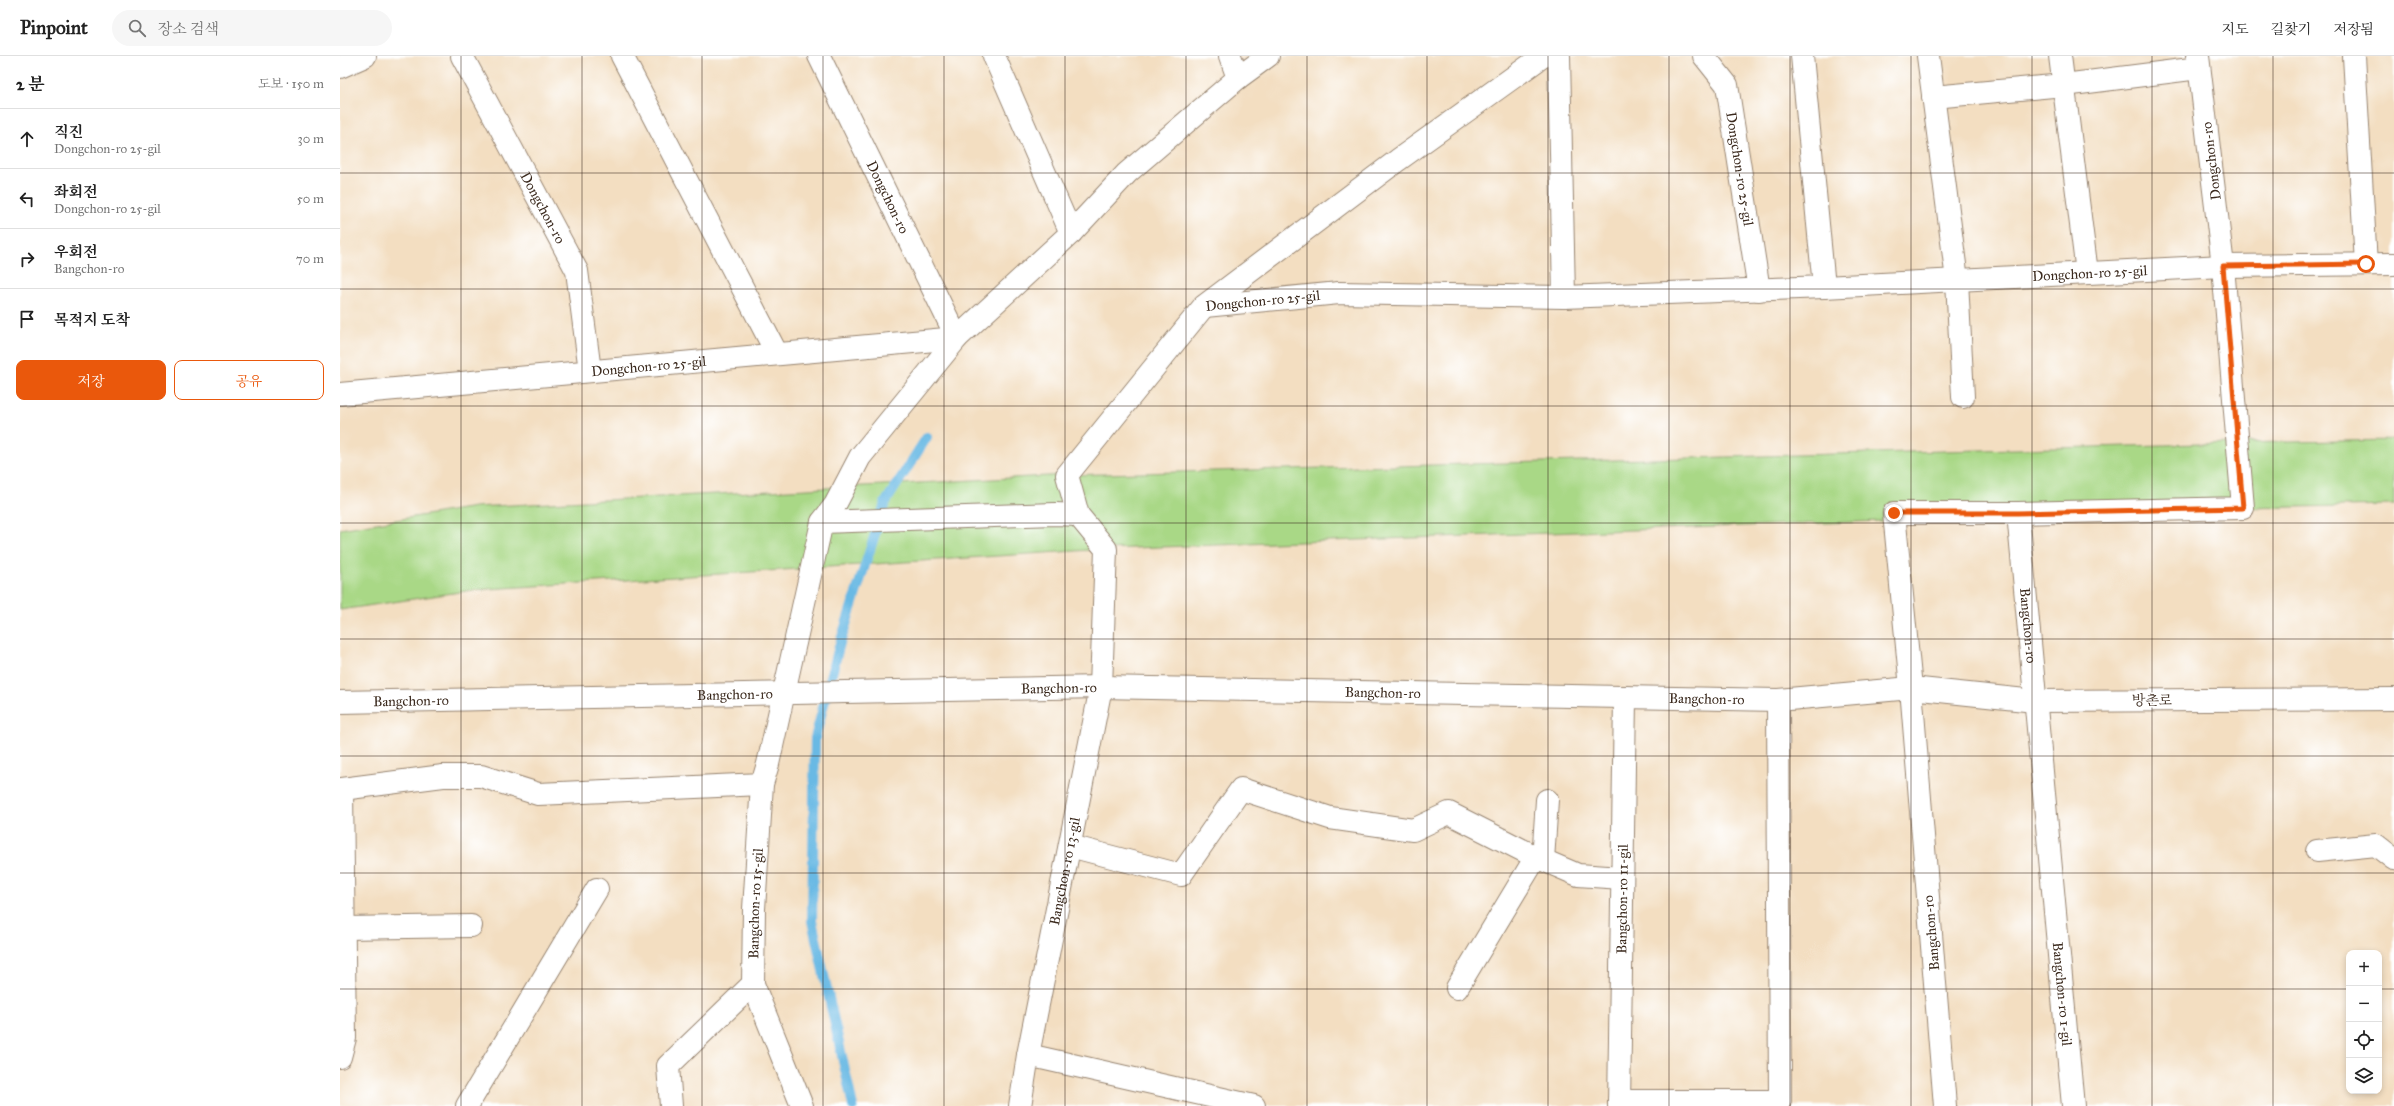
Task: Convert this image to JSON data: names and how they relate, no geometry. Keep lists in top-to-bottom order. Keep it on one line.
{"streets":{"street":["Dongchon-ro","Dongchon-ro 25-gil","Bangchon-ro","방촌로","Bangchon-ro 13-gil","Bangchon-ro 11-gil","Bangchon-ro 15-gil","Bangchon-ro 1-gil"]},"crossings":[["Dongchon-ro","Dongchon-ro 25-gil"],["Dongchon-ro","Bangchon-ro"],["Dongchon-ro 25-gil","Bangchon-ro"],["Bangchon-ro","방촌로"],["Bangchon-ro","Bangchon-ro 13-gil"],["Bangchon-ro","Bangchon-ro 11-gil"],["Bangchon-ro","Bangchon-ro 15-gil"],["Bangchon-ro","Bangchon-ro 1-gil"]],"page":{"header":"Pinpoint","search":"장소 검색","nav":["지도","길찾기","저장됨"],"heading":["2 분","도보 · 150 m"],"list":[["직진","Dongchon-ro 25-gil","30 m"],["좌회전","Dongchon-ro 25-gil","50 m"],["우회전","Bangchon-ro","70 m"],"목적지 도착"],"buttons":["저장","공유"],"map_buttons":["+","−"]}}
